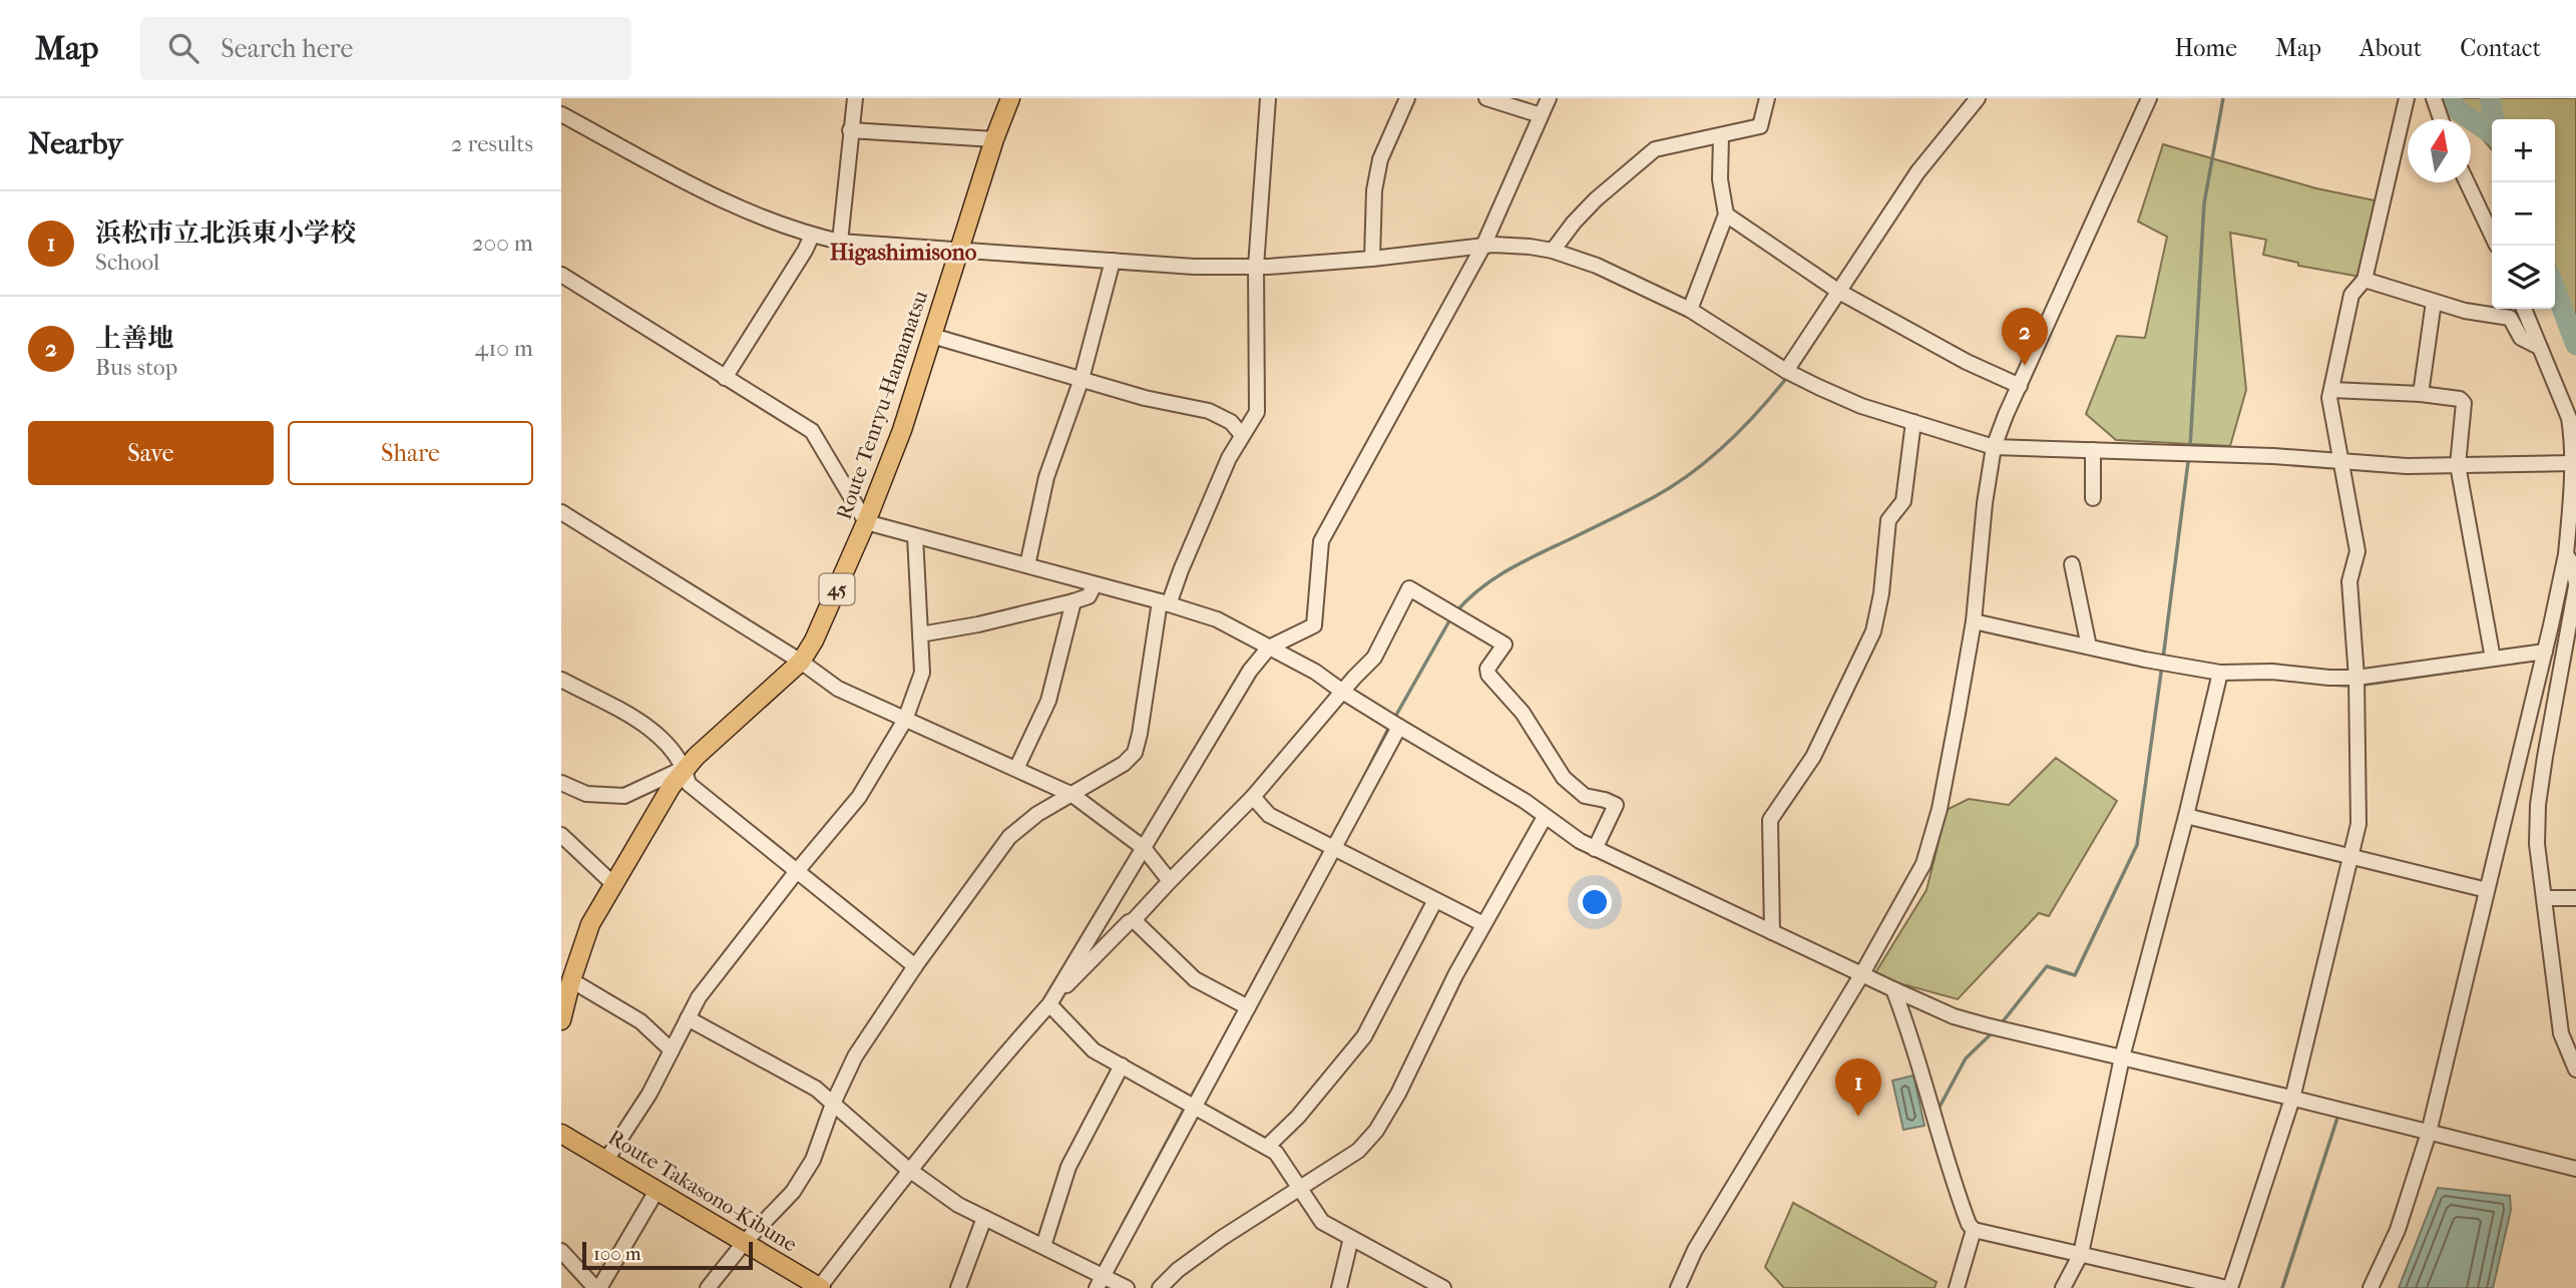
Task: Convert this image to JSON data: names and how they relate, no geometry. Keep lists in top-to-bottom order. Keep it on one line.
{"streets":{"main road":["Route Tenryu-Hamamatsu","45","Route Takasono-Kibune"]},"districts":["Higashimisono"],"scale_bar":"100 m","north":"top","page":{"header":"Map","search":"Search here","nav":["Home","Map","About","Contact"],"heading":["Nearby","2 results"],"map_buttons":["+","−"],"list":[{"mark":"1","name":"浜松市立北浜東小学校","note":"School","value":"200 m"},{"mark":"2","name":"上善地","note":"Bus stop","value":"410 m"}],"pins":["2","1"],"buttons":["Save","Share"],"scale":"100 m"}}
